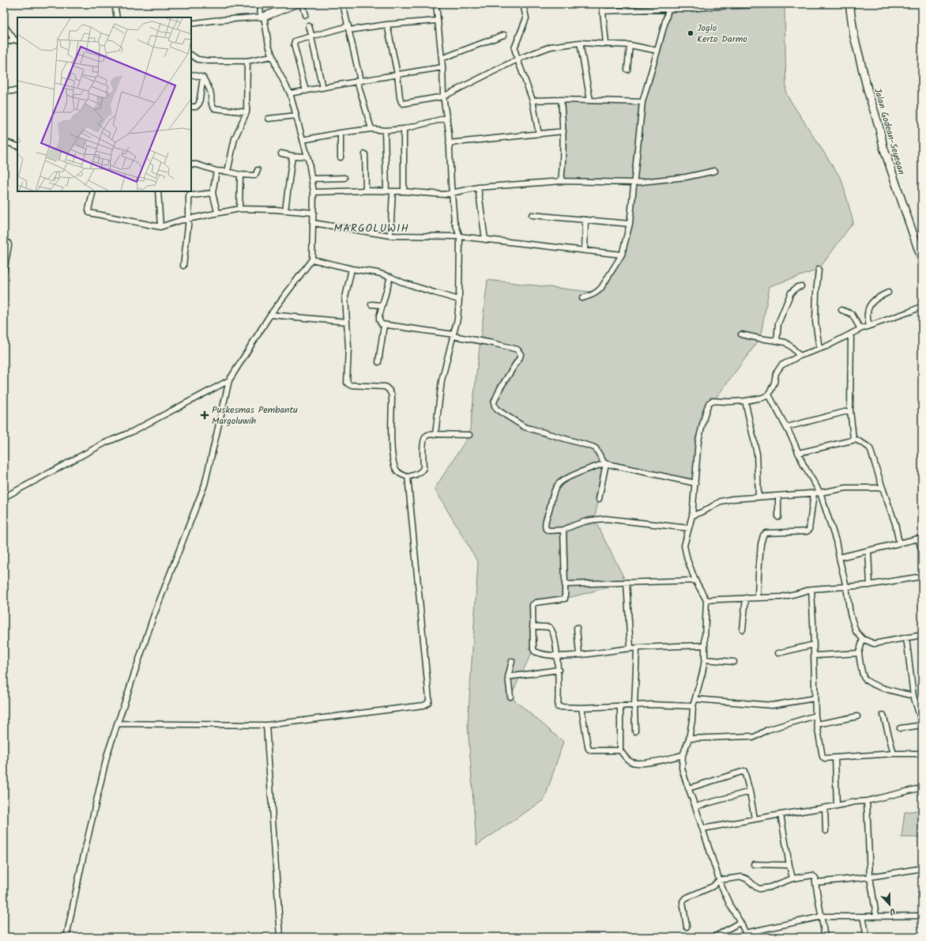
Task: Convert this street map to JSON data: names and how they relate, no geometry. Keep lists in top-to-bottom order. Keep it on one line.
{"streets":{"main road":["Jalan Godean-Seyegan"]},"districts":["MARGOLUWIH"],"places":{"other":["Joglo Kerto Darmo"],"health":["Puskesmas Pembantu Margoluwih"]},"north":"bottom"}
